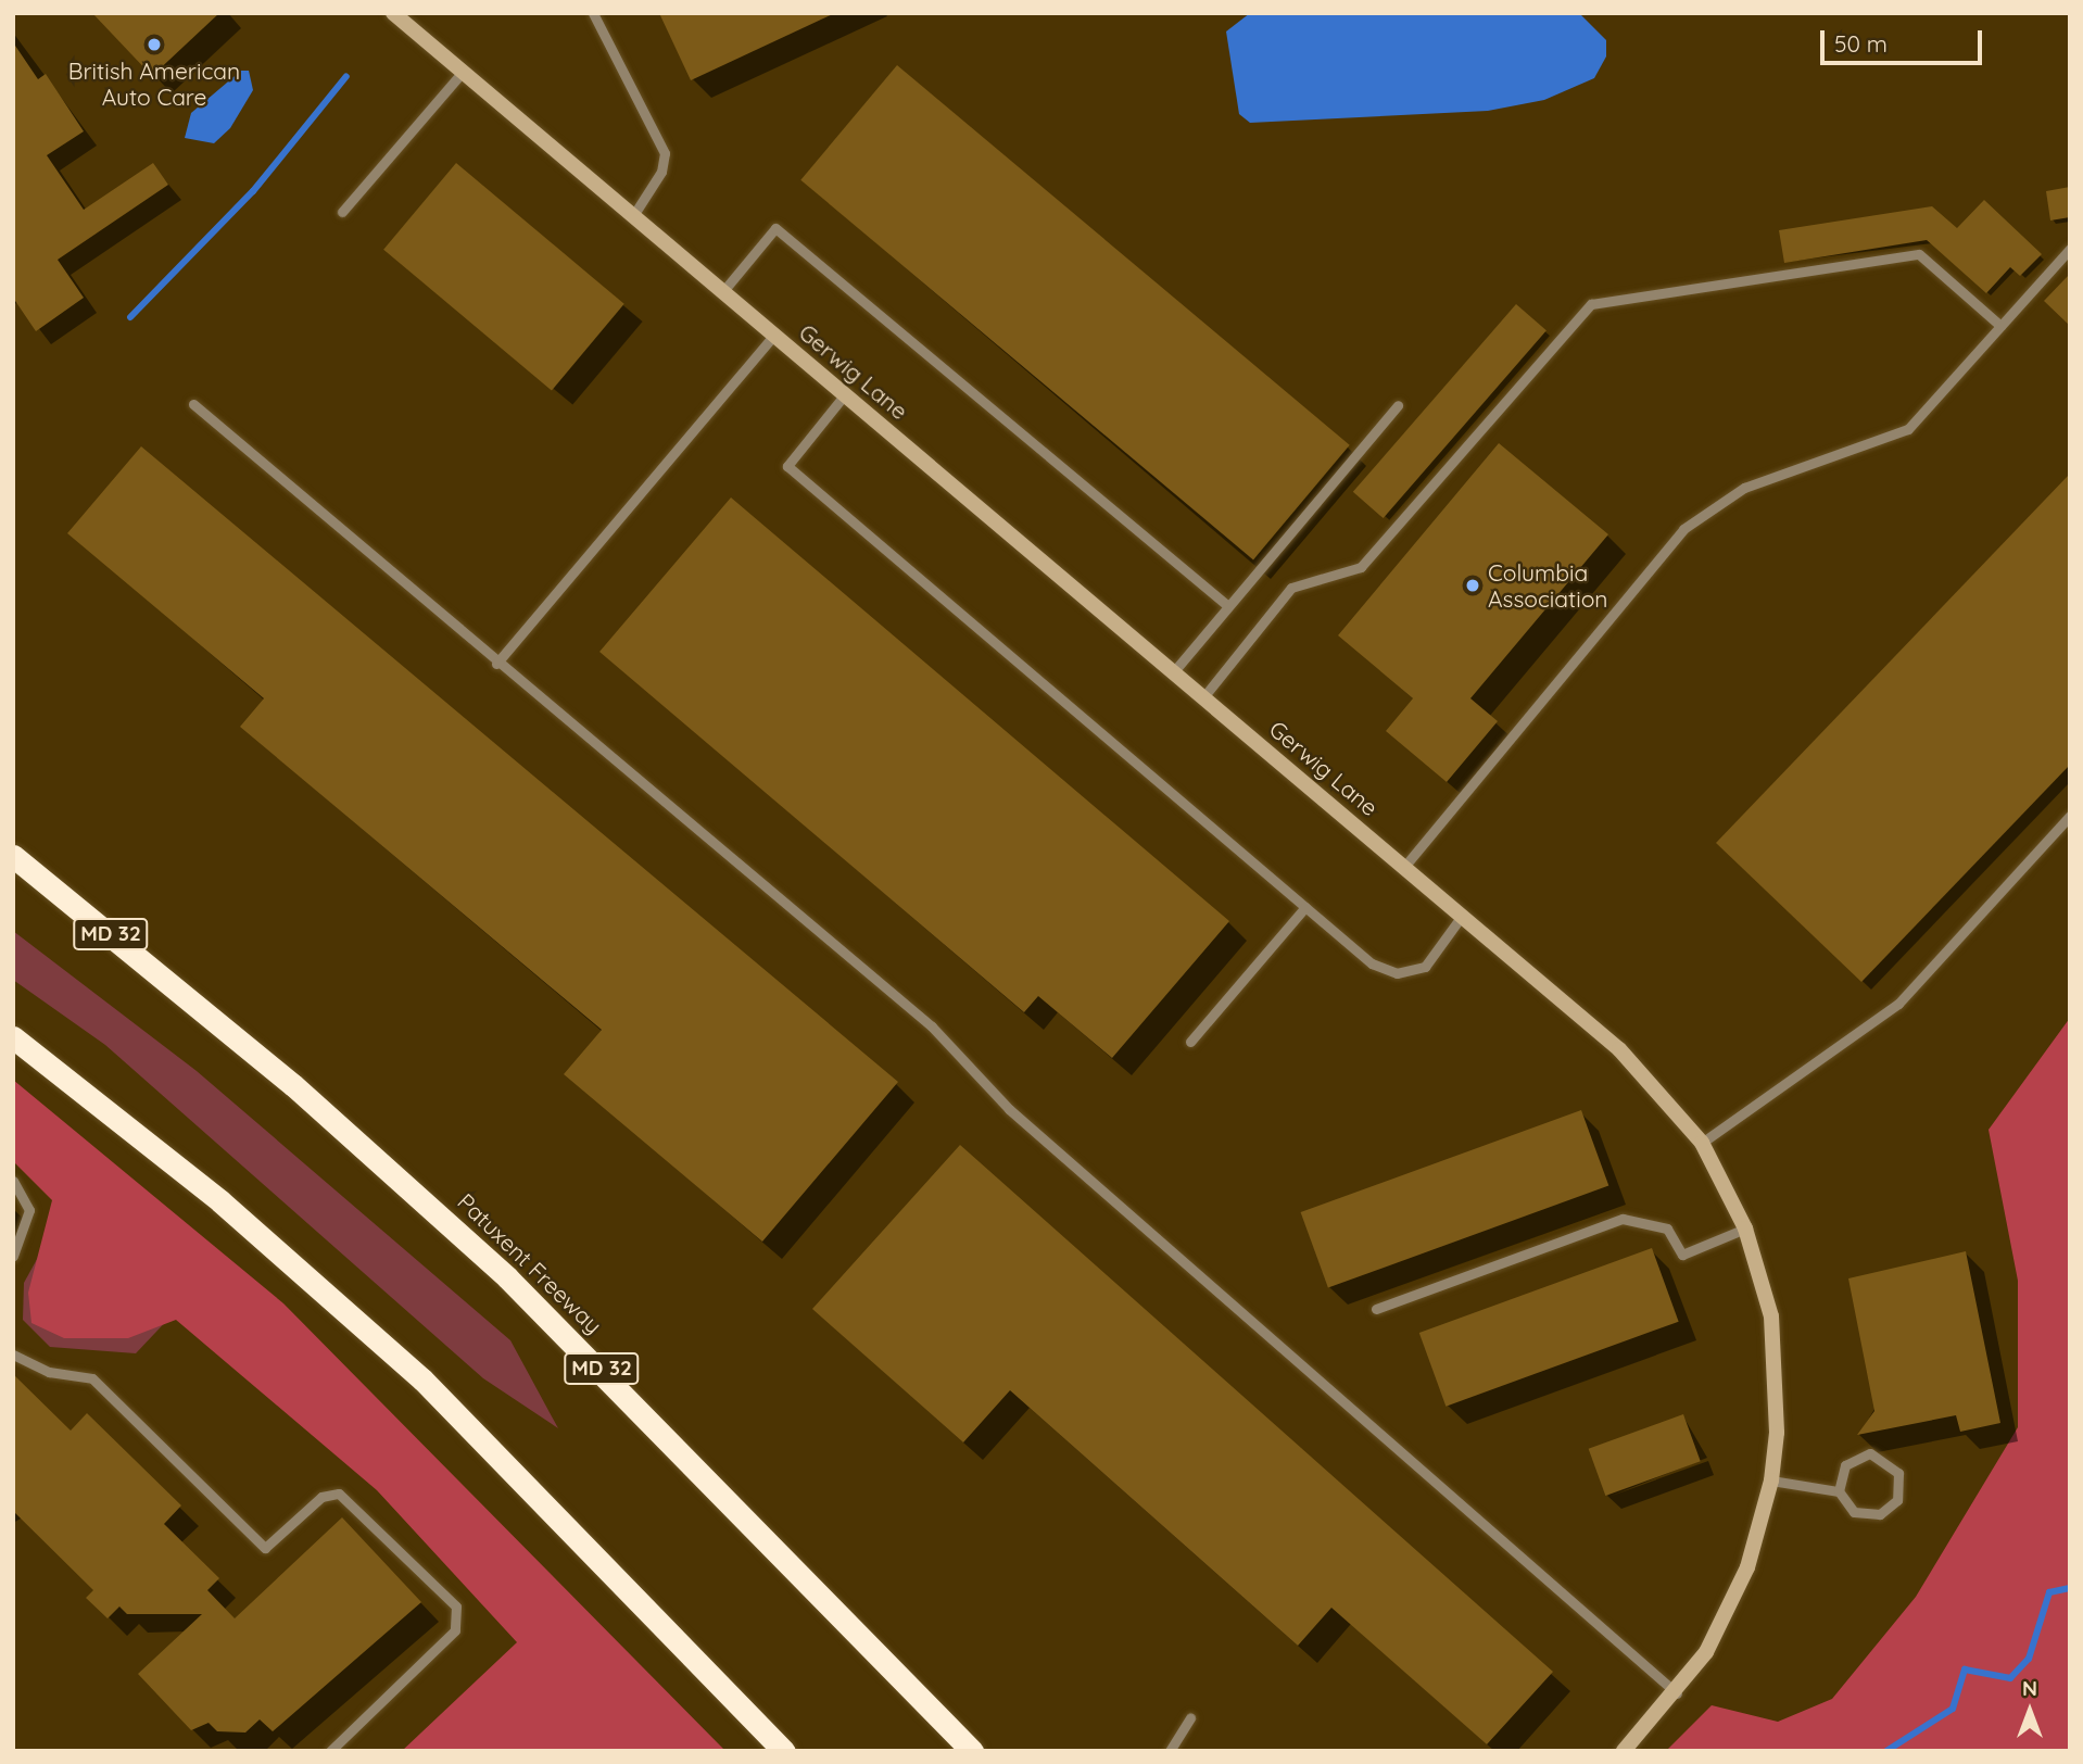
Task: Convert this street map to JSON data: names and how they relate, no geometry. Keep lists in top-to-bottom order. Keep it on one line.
{"streets":{"highway":["MD 32","Patuxent Freeway"],"street":["Gerwig Lane"]},"places":["British American Auto Care","Columbia Association"],"scale_bar":"50 m","north":"top"}
